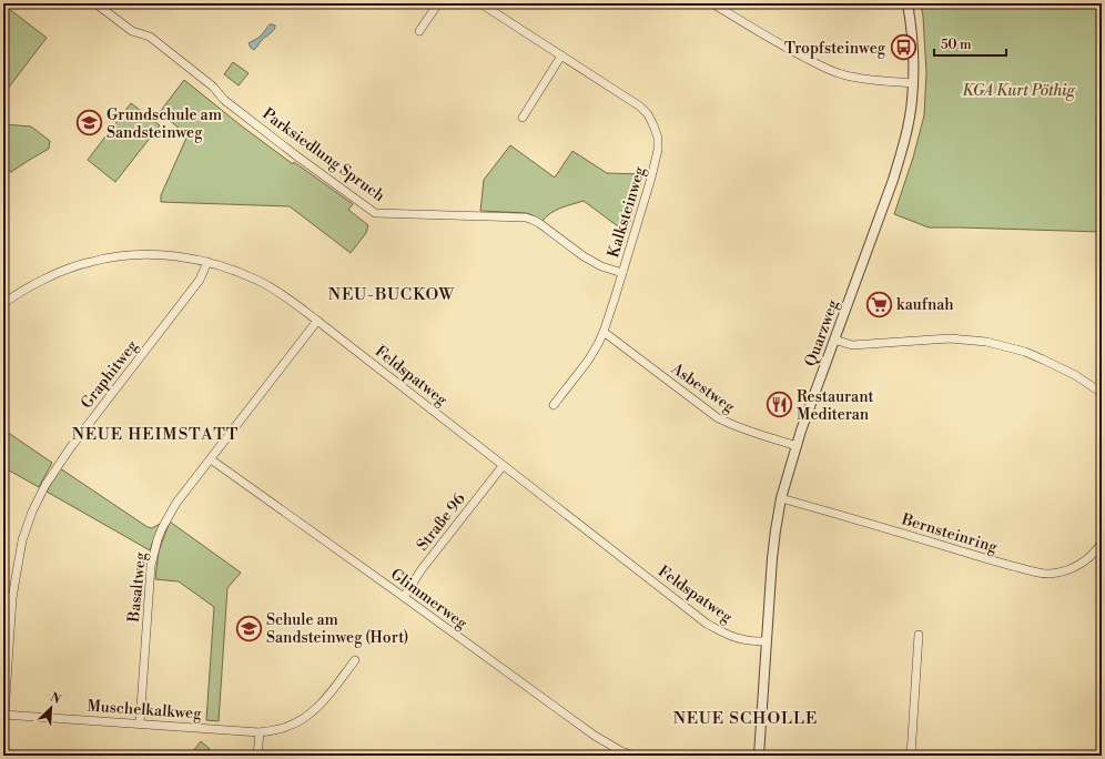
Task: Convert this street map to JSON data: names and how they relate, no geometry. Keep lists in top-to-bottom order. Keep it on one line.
{"streets":{"street":["Parksiedlung Spruch","Kalksteinweg","Quarzweg","Graphitweg","Feldspatweg","Asbestweg","Straße 96","Bernsteinring","Basaltweg","Glimmerweg","Muschelkalkweg"]},"crossings":[["Parksiedlung Spruch","Kalksteinweg"],["Kalksteinweg","Asbestweg"],["Quarzweg","Feldspatweg"],["Quarzweg","Asbestweg"],["Quarzweg","Bernsteinring"],["Graphitweg","Feldspatweg"],["Graphitweg","Muschelkalkweg"],["Feldspatweg","Straße 96"],["Feldspatweg","Basaltweg"],["Straße 96","Glimmerweg"],["Basaltweg","Glimmerweg"],["Basaltweg","Muschelkalkweg"]],"districts":["NEU-BUCKOW","NEUE HEIMSTATT","NEUE SCHOLLE"],"parks":["KGA Kurt Pöthig"],"places":{"bus stop":["Tropfsteinweg"],"school or university":["Grundschule am Sandsteinweg","Schule am Sandsteinweg (Hort)"],"supermarket":["kaufnah"],"restaurant":["Restaurant Mediteran"]},"scale_bar":"50 m","north":"top right"}
